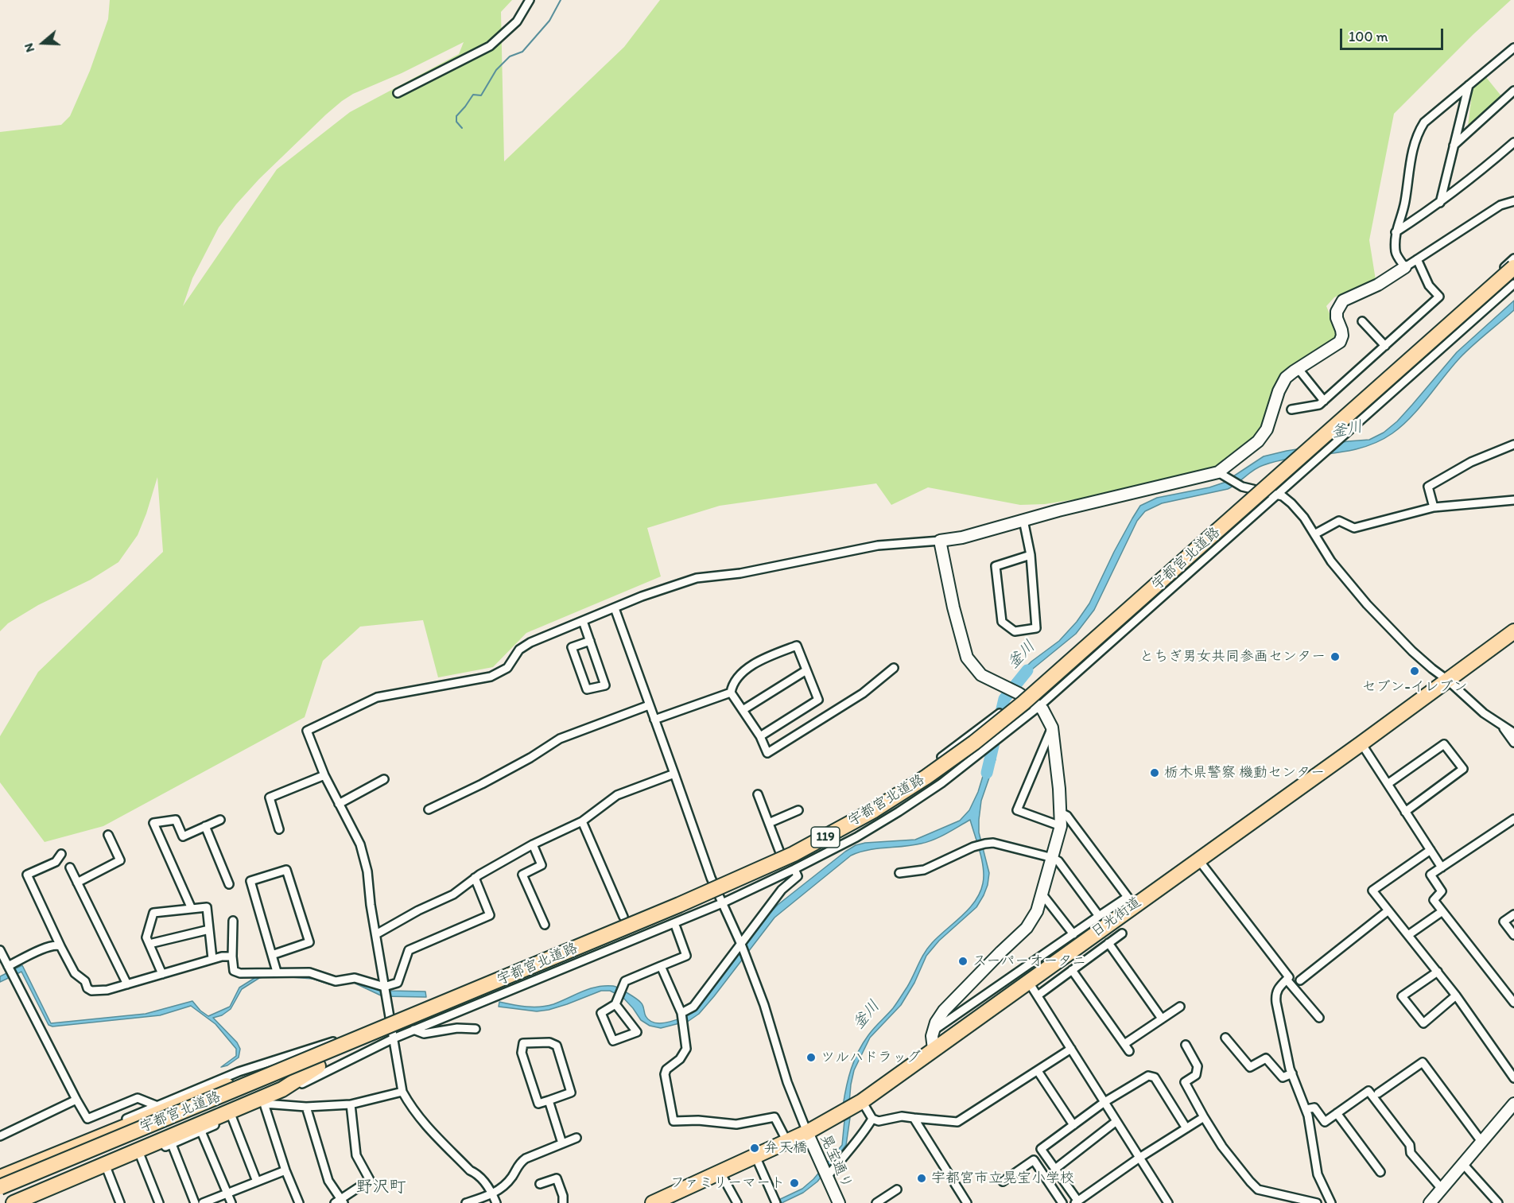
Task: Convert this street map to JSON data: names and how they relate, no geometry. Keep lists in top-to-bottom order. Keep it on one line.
{"streets":{"highway":["宇都宮北道路","119","日光街道"],"street":["晃宝通り"]},"crossings":[["日光街道","晃宝通り"]],"districts":["野沢町"],"water":["釜川"],"places":["とちぎ男女共同参画センター","セブン-イレブン","栃木県警察 機動センター","スーパーオータニ","ツルハドラッグ","弁天橋","宇都宮市立晃宝小学校","ファミリーマート"],"scale_bar":"100 m","north":"left"}
